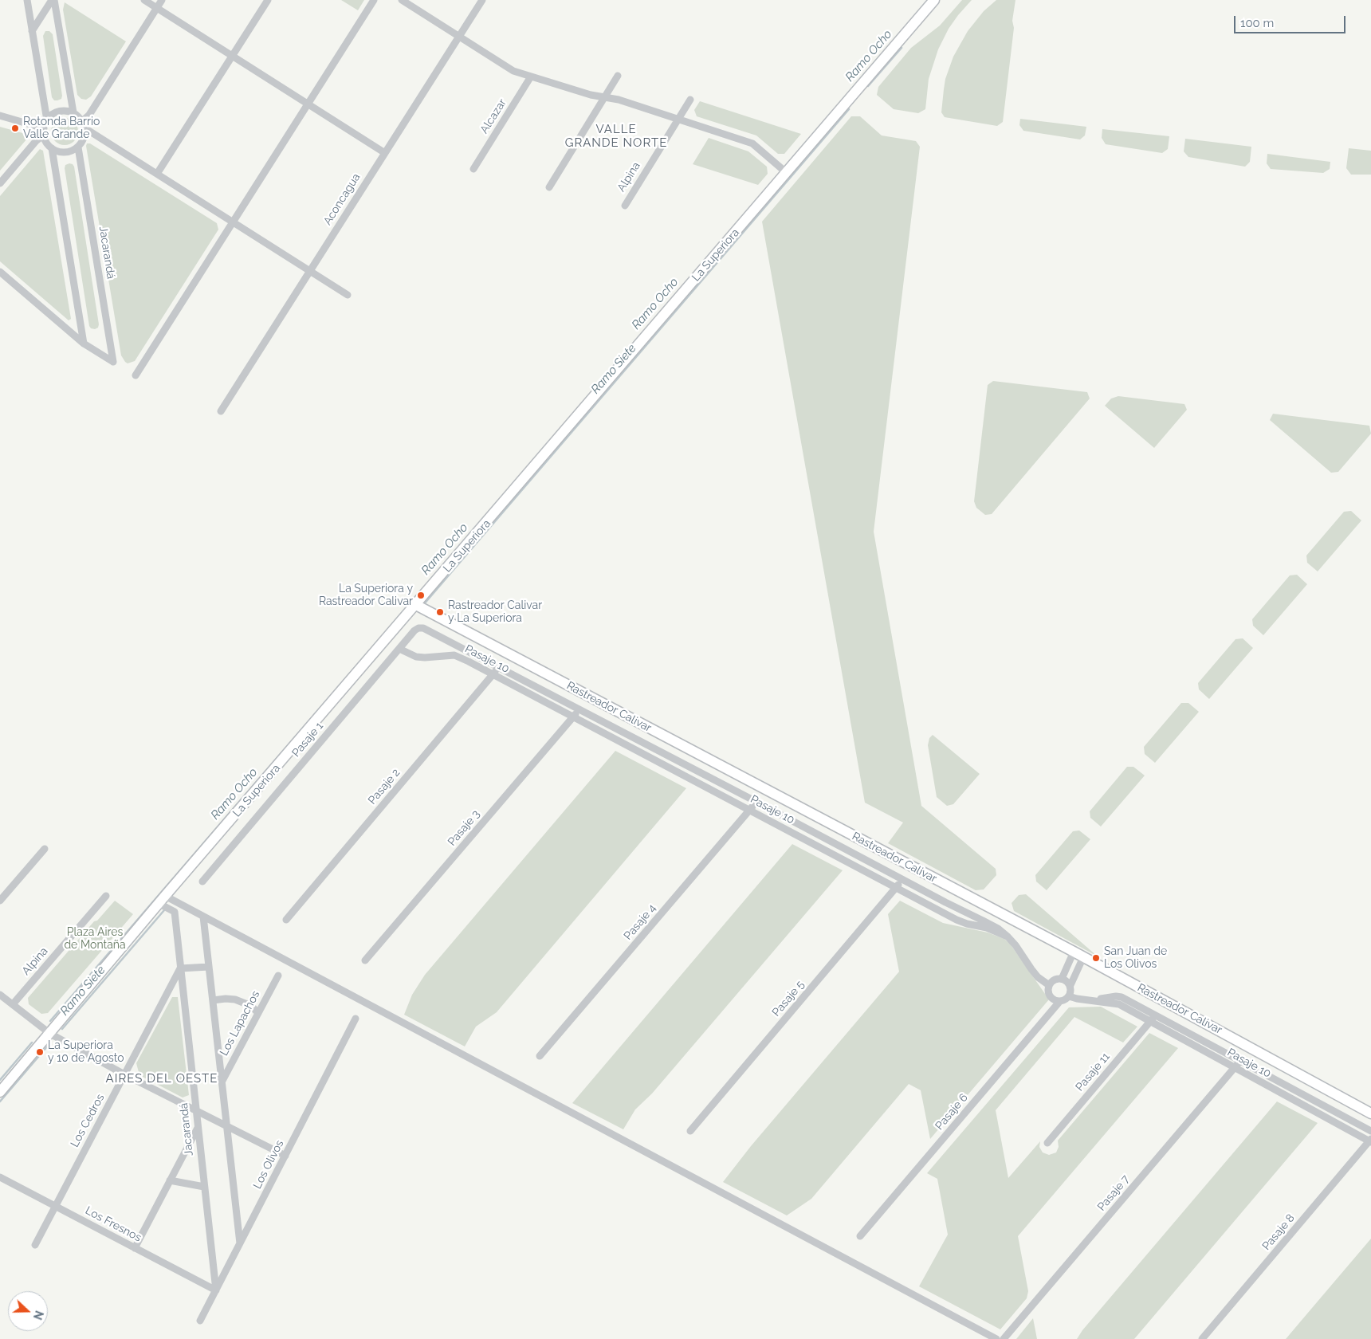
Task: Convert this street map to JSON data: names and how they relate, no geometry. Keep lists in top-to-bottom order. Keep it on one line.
{"streets":{"street":["Alcazar","Alpina","Aconcagua","Jacarandá","La Superiora","Pasaje 10","Rastreador Calivar","Pasaje 1","Pasaje 2","Pasaje 3","Pasaje 4","Pasaje 5","Los Lapachos","Pasaje 11","Pasaje 6","Los Cedros","Los Olivos","Pasaje 7","Los Fresnos","Pasaje 8"]},"crossings":[["Jacarandá","La Superiora"],["Jacarandá","Los Cedros"],["Jacarandá","Los Olivos"],["Jacarandá","Los Fresnos"],["La Superiora","Rastreador Calivar"],["Pasaje 10","Pasaje 1"],["Pasaje 10","Pasaje 2"],["Pasaje 10","Pasaje 3"],["Pasaje 10","Pasaje 4"],["Pasaje 10","Pasaje 5"],["Pasaje 10","Pasaje 11"],["Pasaje 10","Pasaje 6"],["Pasaje 10","Pasaje 7"],["Pasaje 10","Pasaje 8"],["Los Cedros","Los Fresnos"],["Los Olivos","Los Fresnos"]],"districts":["VALLE GRANDE NORTE","AIRES DEL OESTE"],"water":["Ramo Ocho","Ramo Siete"],"parks":["Plaza Aires de Montaña"],"places":["Rotonda Barrio Valle Grande","La Superiora y Rastreador Calivar","Rastreador Calivar y La Superiora","San Juan de Los Olivos","La Superiora y 10 de Agosto"],"scale_bar":"100 m","north":"right"}
